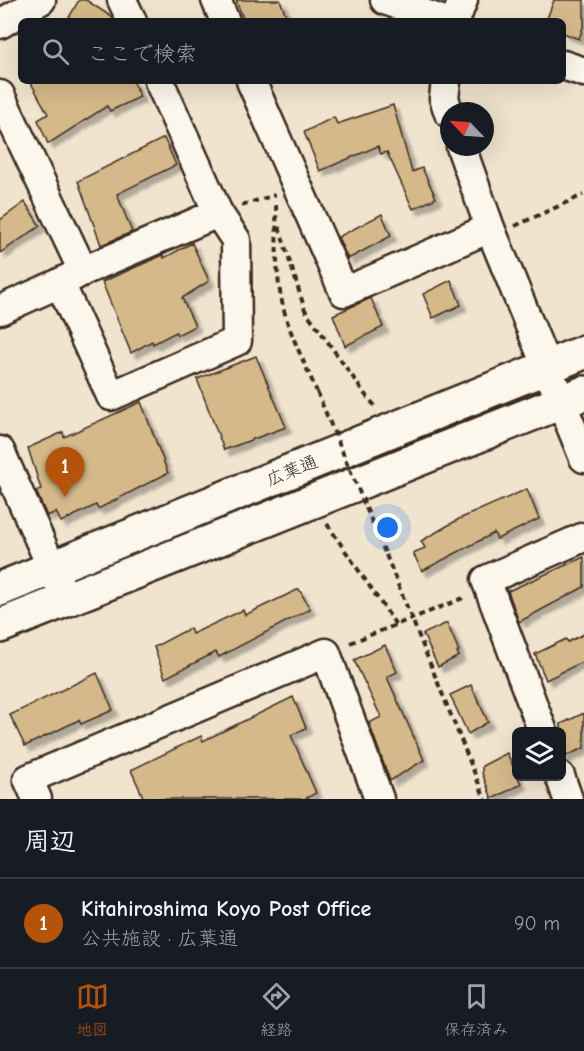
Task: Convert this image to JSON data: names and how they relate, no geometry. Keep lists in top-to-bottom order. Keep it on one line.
{"streets":{"street":["広葉通"]},"north":"top left","page":{"search":"ここで検索","pins":"1","heading":"周辺","list":[{"mark":"1","name":"Kitahiroshima Koyo Post Office","note":"公共施設 · 広葉通","value":"90 m"}],"nav":["地図","経路","保存済み"]}}
